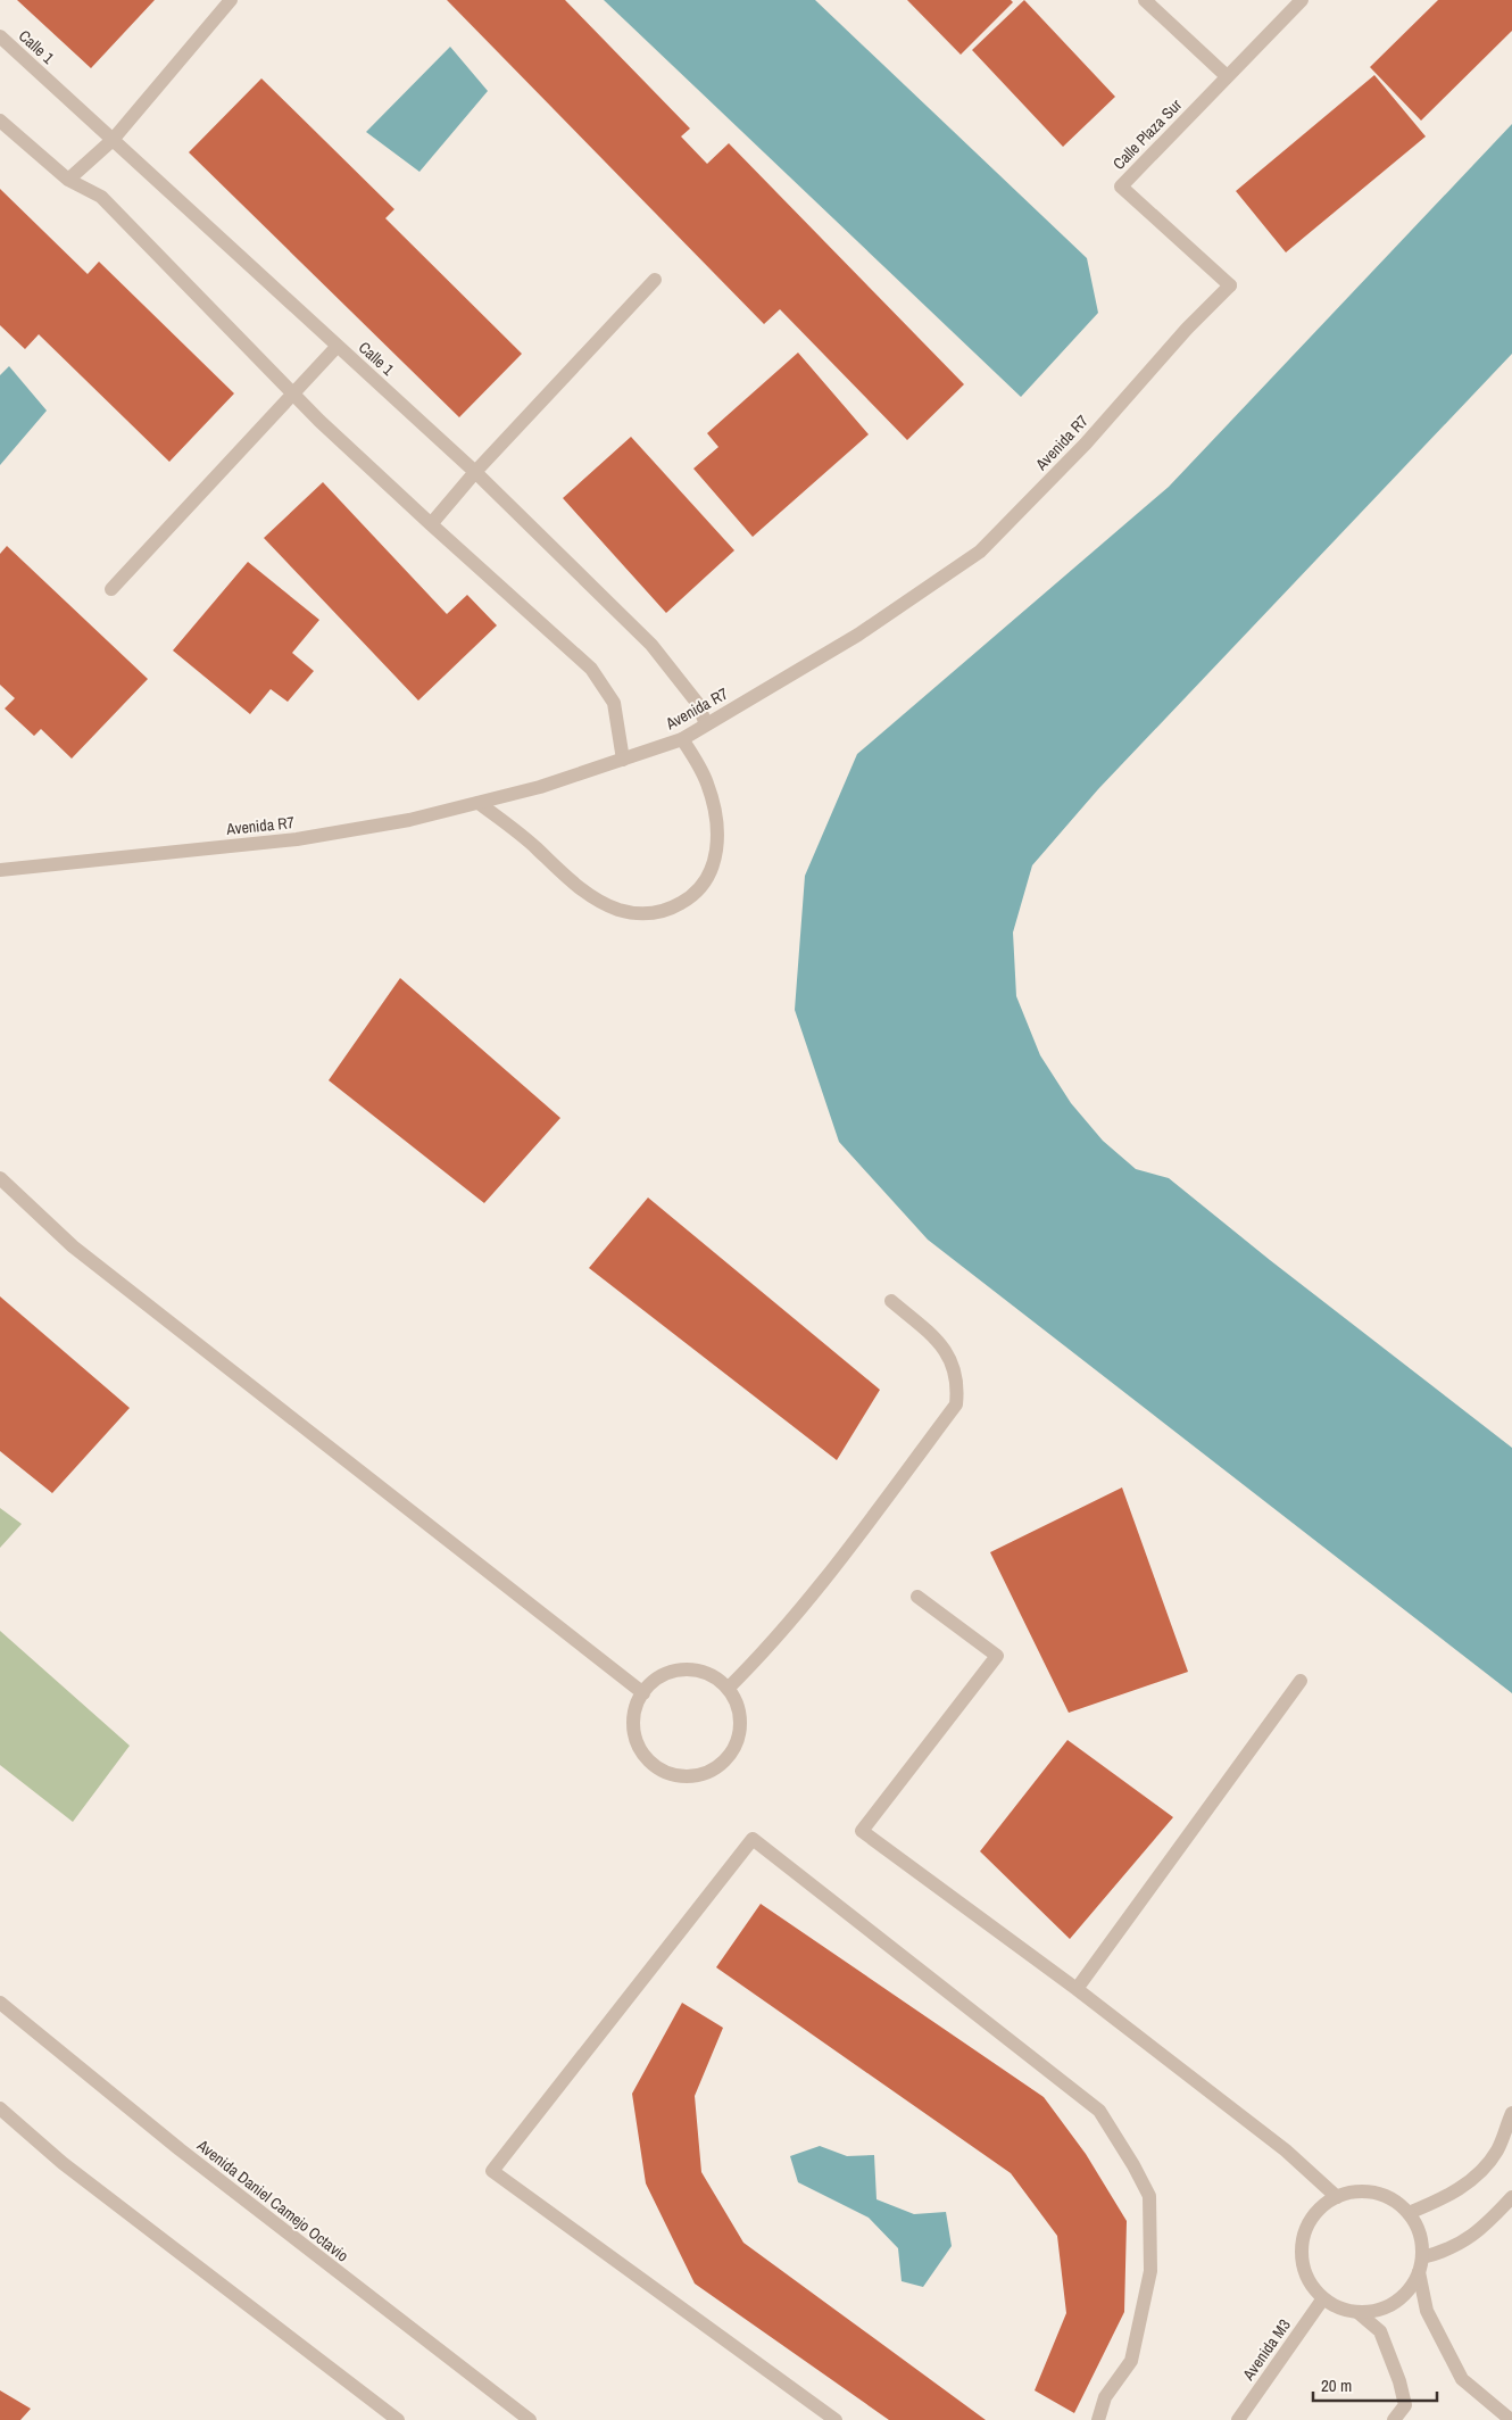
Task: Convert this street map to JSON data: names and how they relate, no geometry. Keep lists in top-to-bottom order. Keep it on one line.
{"streets":{"street":["Calle 1","Calle Plaza Sur","Avenida R7","Avenida Daniel Camejo Octavio","Avenida M3"]},"crossings":[["Calle 1","Avenida R7"],["Calle Plaza Sur","Avenida R7"]],"scale_bar":"20 m"}
